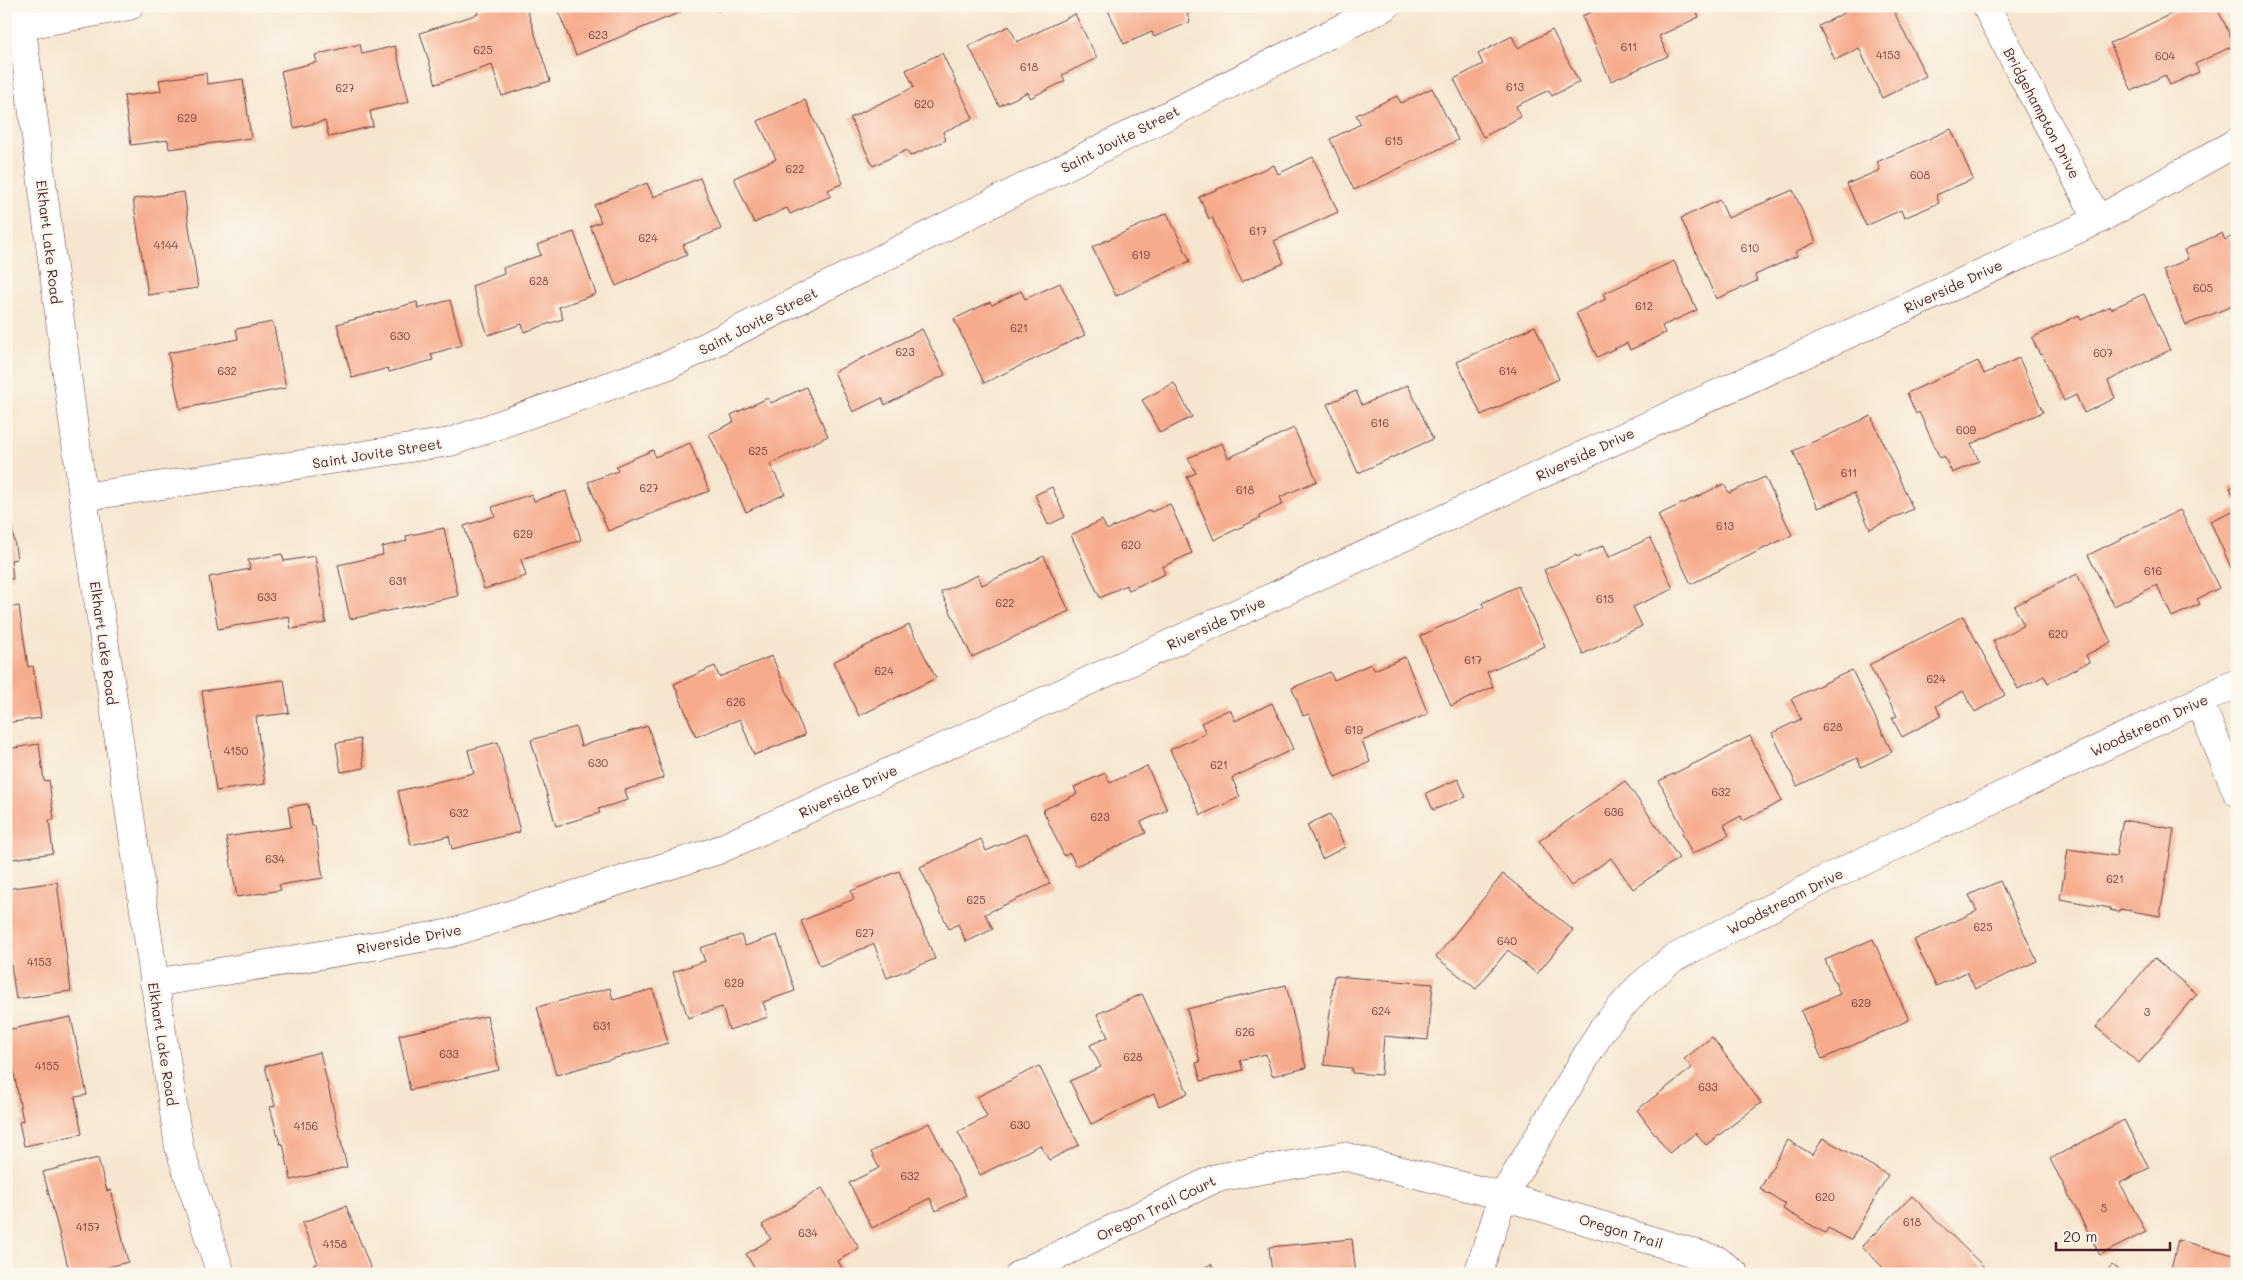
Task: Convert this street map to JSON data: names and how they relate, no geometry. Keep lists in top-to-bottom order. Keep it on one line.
{"streets":{"street":["Bridgehampton Drive","Saint Jovite Street","Elkhart Lake Road","Riverside Drive","Woodstream Drive","Oregon Trail Court","Oregon Trail"]},"crossings":[["Bridgehampton Drive","Riverside Drive"],["Saint Jovite Street","Elkhart Lake Road"],["Elkhart Lake Road","Riverside Drive"],["Woodstream Drive","Oregon Trail Court"],["Woodstream Drive","Oregon Trail"],["Oregon Trail Court","Oregon Trail"]],"house_numbers":["623","611","625","4153","604","618","613","627","620","629","615","622","608","617","624","4144","610","619","628","605","612","621","630","623","607","632","614","616","609","625","611","627","618","613","629","620","616","631","633","615","622","620","617","624","624","626","628","619","4150","630","621","632","636","632","623","634","621","625","625","627","640","4153","629","629","624","3","631","626","633","628","4155","633","630","4156","632","620","5","618","4157","634","4158"],"scale_bar":"20 m"}
